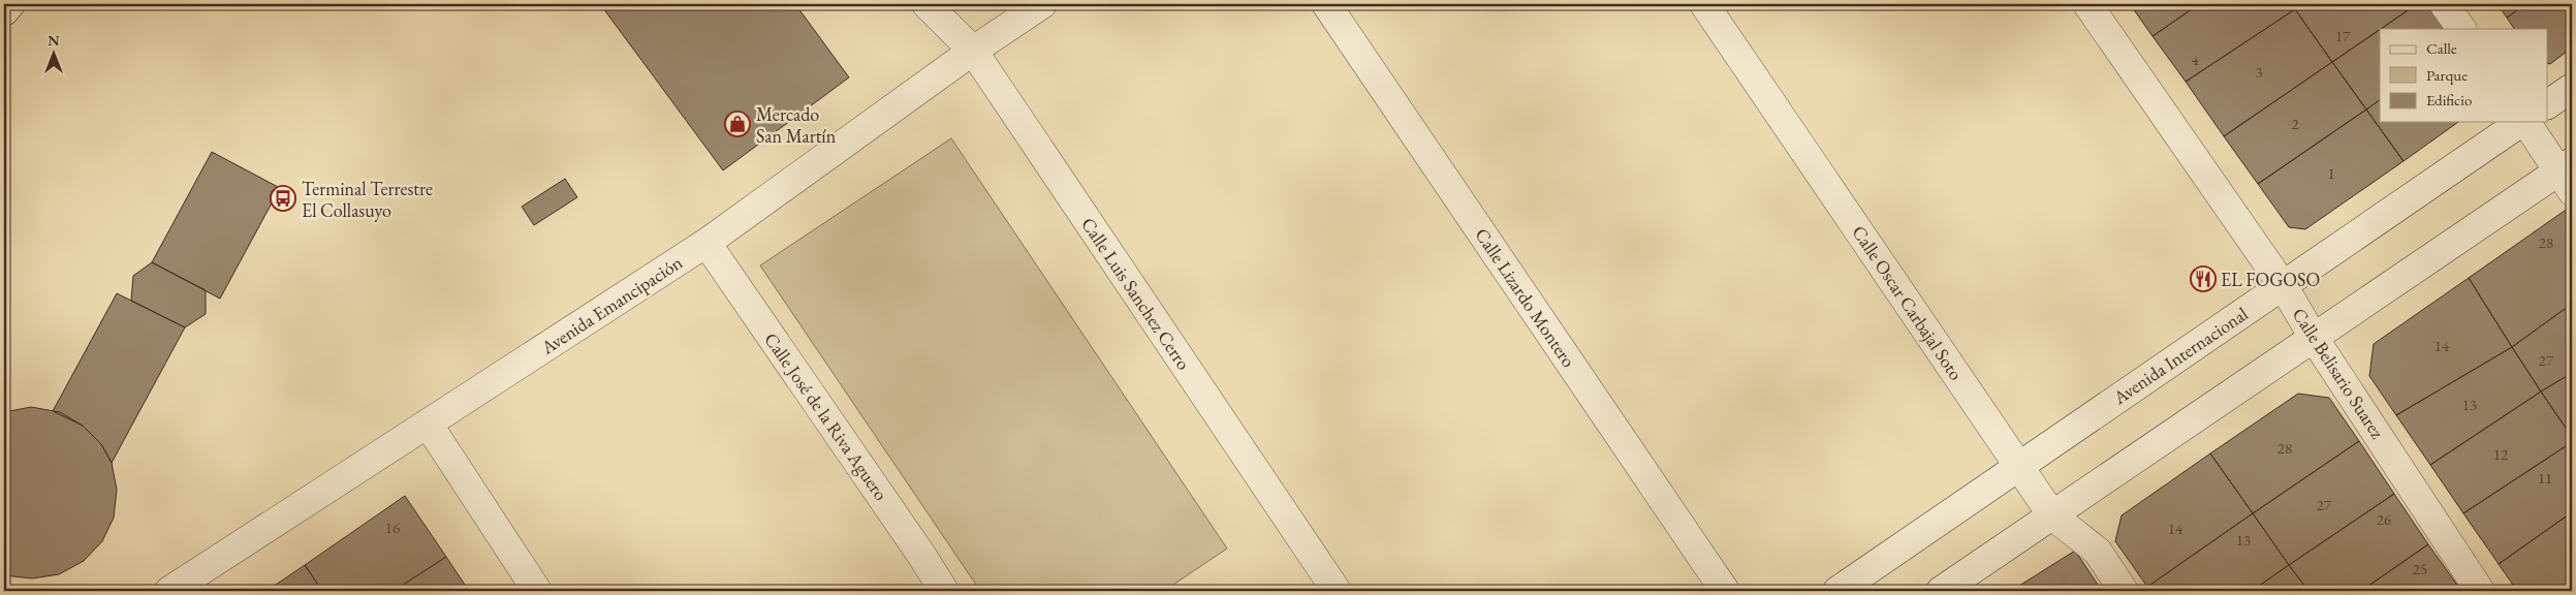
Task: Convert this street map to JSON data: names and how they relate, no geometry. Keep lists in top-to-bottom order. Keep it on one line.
{"streets":{"street":["Calle Luis Sanchez Cerro","Calle Lizardo Montero","Calle Oscar Carbajal Soto","Avenida Emancipación","Avenida Internacional","Calle Belisario Suarez","Calle José de la Riva Aguero"]},"crossings":[["Calle Luis Sanchez Cerro","Avenida Emancipación"],["Calle Oscar Carbajal Soto","Avenida Internacional"],["Avenida Emancipación","Calle José de la Riva Aguero"],["Avenida Internacional","Calle Belisario Suarez"]],"places":{"shop":["Mercado San Martín"],"bus stop":["Terminal Terrestre El Collasuyo"],"restaurant":["EL FOGOSO"]},"house_numbers":["17","4","3","2","1","28","14","27","13","28","12","11","27","26","16","14","13","25"],"legend":["Calle","Parque","Edificio"],"north":"top"}
